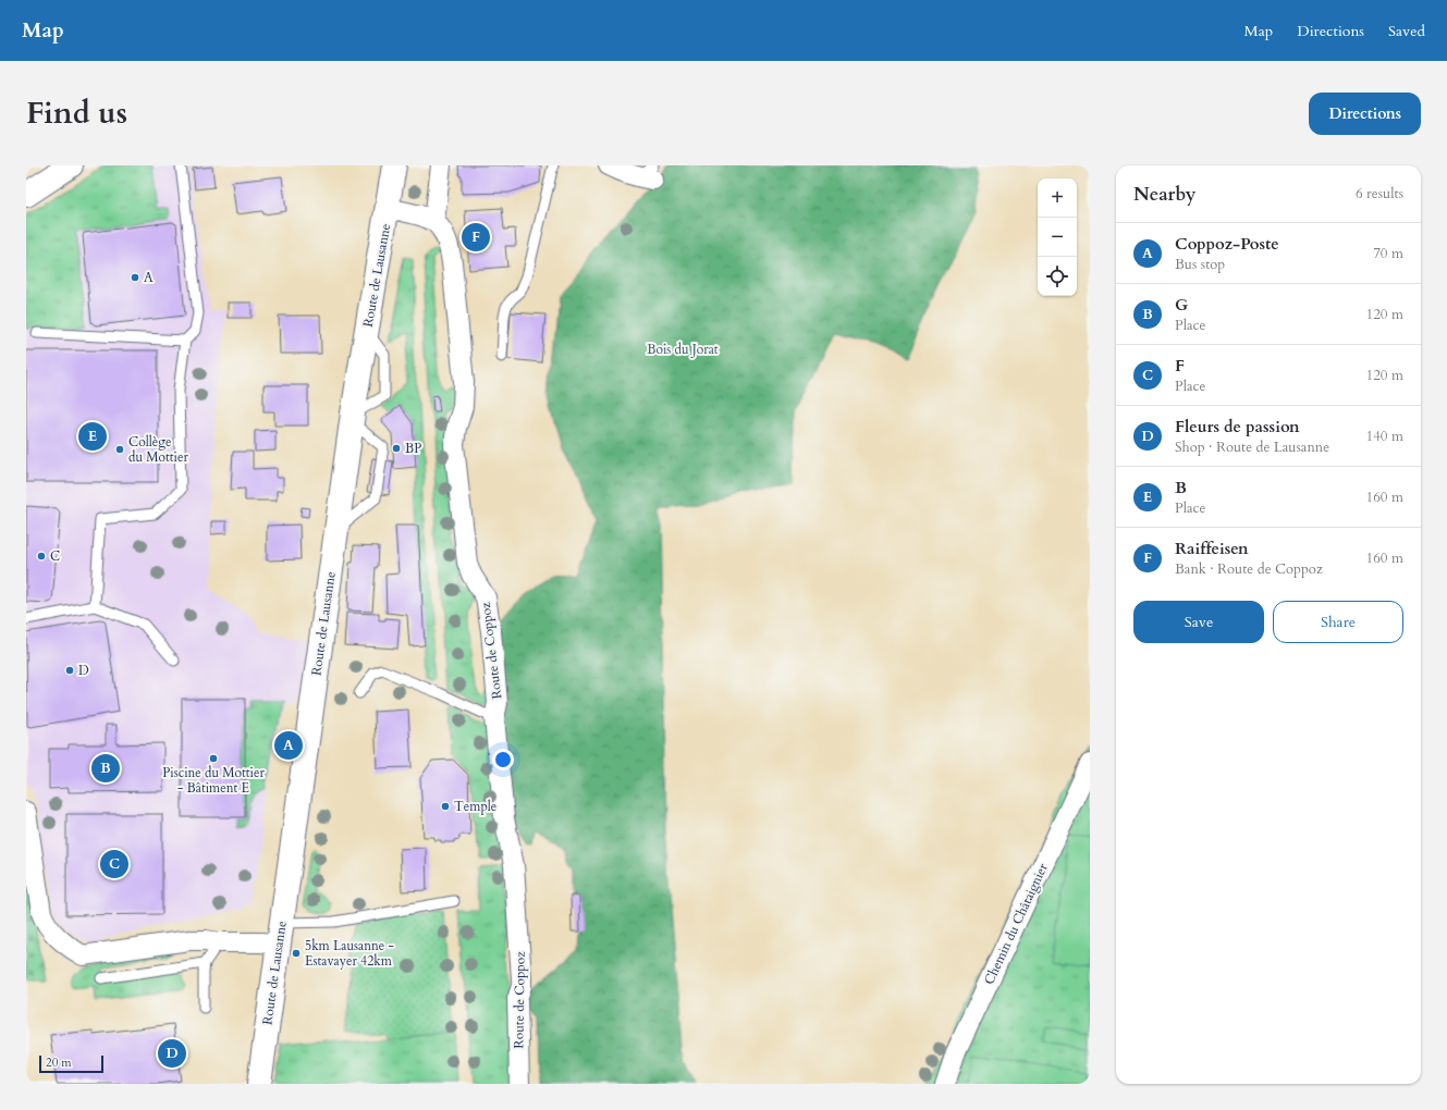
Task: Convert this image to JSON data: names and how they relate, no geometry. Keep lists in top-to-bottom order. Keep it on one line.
{"streets":{"main road":["Route de Lausanne"],"street":["Route de Coppoz","Chemin du Châtaignier"]},"parks":["Bois du Jorat"],"places":["A","BP","Collège du Mottier","C","D","Piscine du Mottier - Bâtiment E","Temple","5km Lausanne - Estavayer 42km"],"scale_bar":"20 m","page":{"header":"Map","nav":["Map","Directions","Saved"],"title":"Find us","buttons":["Directions",["Save","Share"]],"heading":["Nearby","6 results"],"map_buttons":["+","−"],"pins":["F","E","A","B","C","D"],"list":[{"mark":"A","name":"Coppoz-Poste","note":"Bus stop","value":"70 m"},{"mark":"B","name":"G","note":"Place","value":"120 m"},{"mark":"C","name":"F","note":"Place","value":"120 m"},{"mark":"D","name":"Fleurs de passion","note":"Shop · Route de Lausanne","value":"140 m"},{"mark":"E","name":"B","note":"Place","value":"160 m"},{"mark":"F","name":"Raiffeisen","note":"Bank · Route de Coppoz","value":"160 m"}],"scale":"20 m"}}
